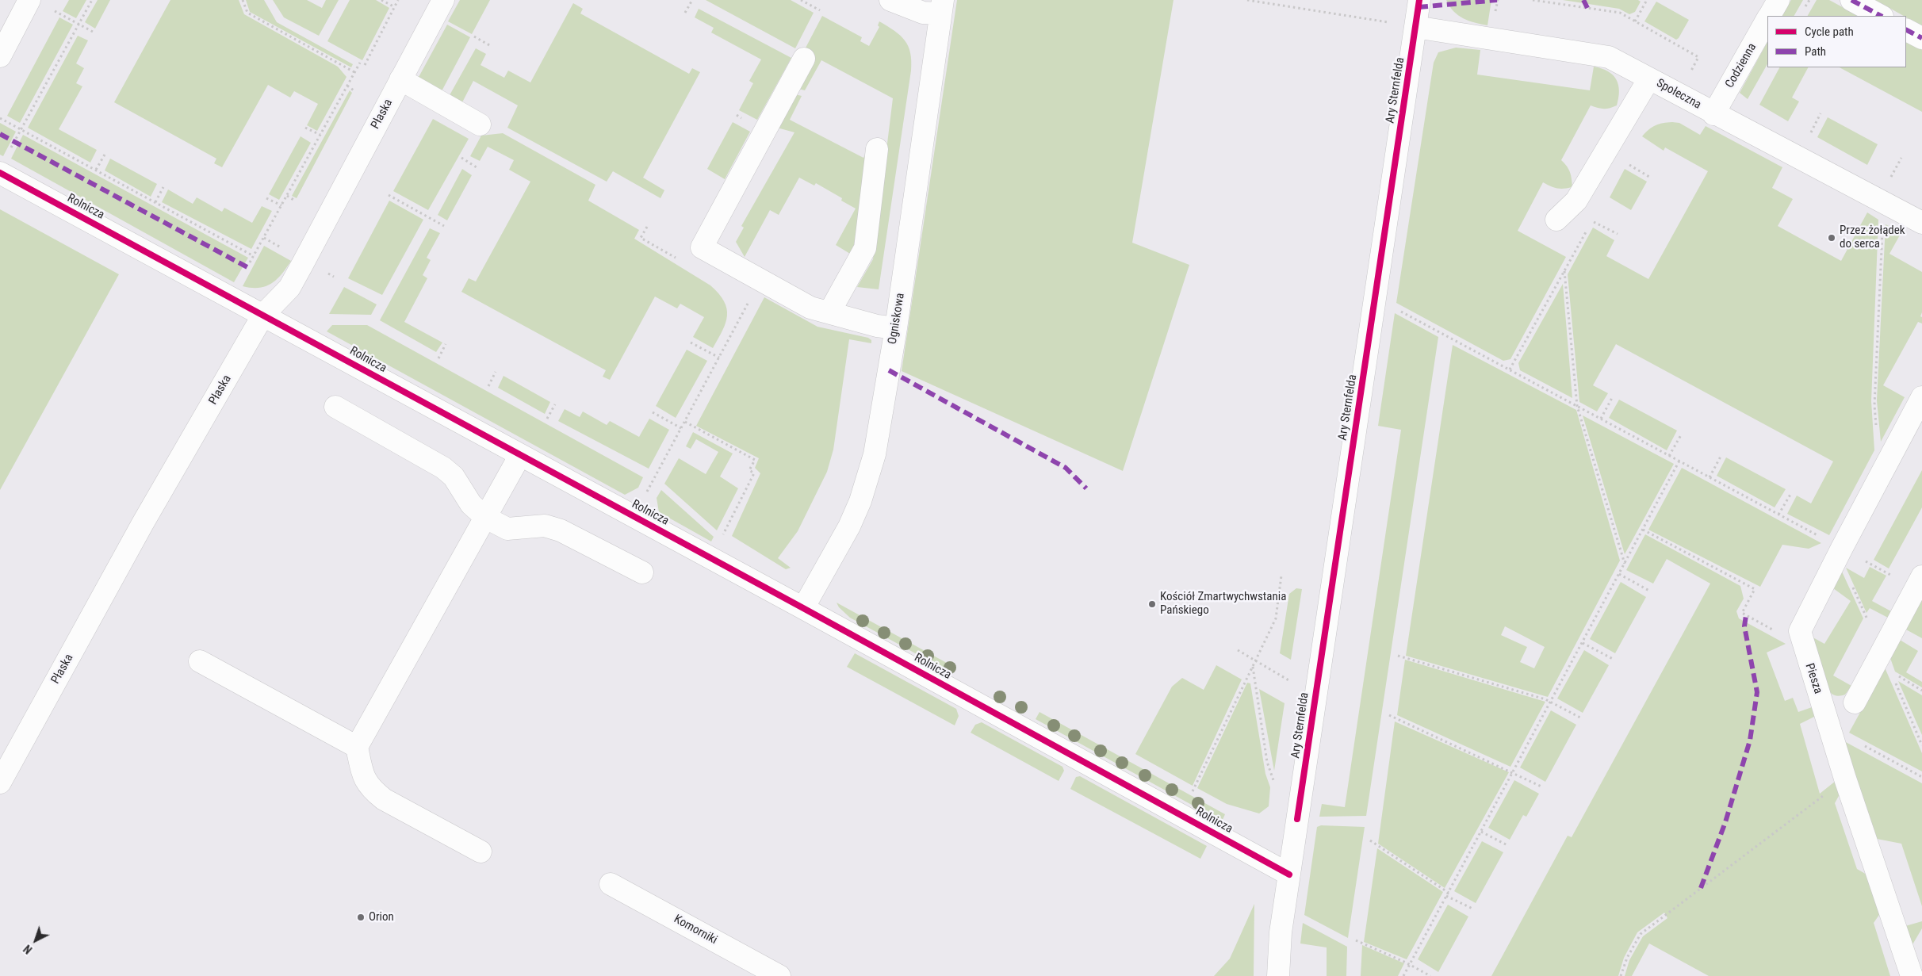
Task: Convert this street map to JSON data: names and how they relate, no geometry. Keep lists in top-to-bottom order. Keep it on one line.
{"streets":{"street":["Codzienna","Ary Sternfelda","Społeczna","Płaska","Rolnicza","Ogniskowa","Piesza","Komorniki"]},"crossings":[["Codzienna","Społeczna"],["Ary Sternfelda","Społeczna"],["Ary Sternfelda","Rolnicza"],["Płaska","Rolnicza"],["Rolnicza","Ogniskowa"]],"places":["Przez żołądek do serca","Kościół Zmartwychwstania Pańskiego","Orion"],"legend":["Cycle path","Path"],"north":"bottom left"}
